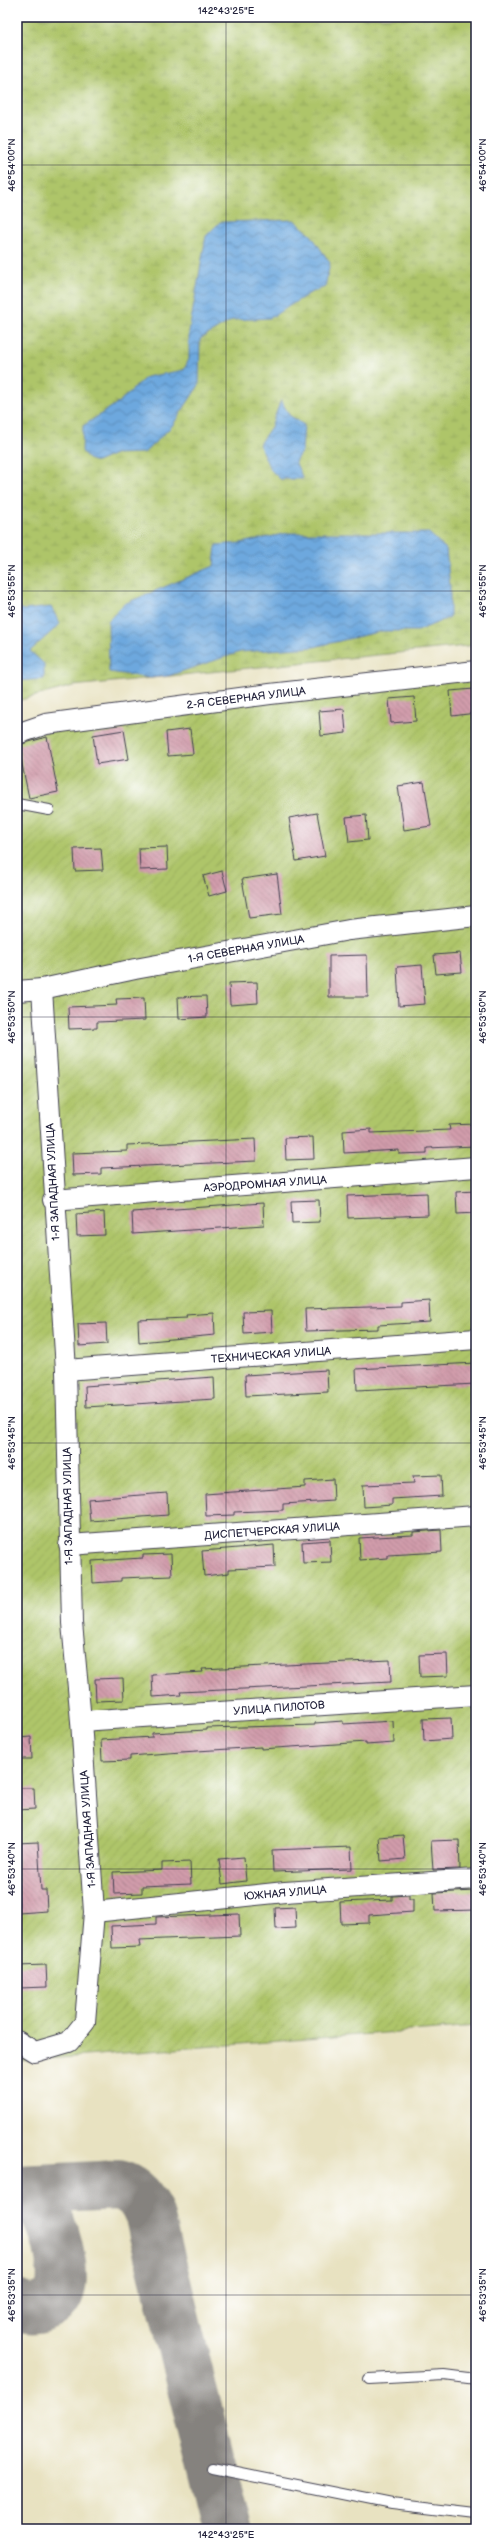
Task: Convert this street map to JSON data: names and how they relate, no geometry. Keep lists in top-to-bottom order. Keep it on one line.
{"streets":{"street":["2-Я СЕВЕРНАЯ УЛИЦА","1-Я СЕВЕРНАЯ УЛИЦА","1-Я ЗАПАДНАЯ УЛИЦА","АЭРОДРОМНАЯ УЛИЦА","ТЕХНИЧЕСКАЯ УЛИЦА","ДИСПЕТЧЕРСКАЯ УЛИЦА","УЛИЦА ПИЛОТОВ","ЮЖНАЯ УЛИЦА"]},"crossings":[["1-Я СЕВЕРНАЯ УЛИЦА","1-Я ЗАПАДНАЯ УЛИЦА"],["1-Я ЗАПАДНАЯ УЛИЦА","АЭРОДРОМНАЯ УЛИЦА"],["1-Я ЗАПАДНАЯ УЛИЦА","ТЕХНИЧЕСКАЯ УЛИЦА"],["1-Я ЗАПАДНАЯ УЛИЦА","ДИСПЕТЧЕРСКАЯ УЛИЦА"],["1-Я ЗАПАДНАЯ УЛИЦА","УЛИЦА ПИЛОТОВ"],["1-Я ЗАПАДНАЯ УЛИЦА","ЮЖНАЯ УЛИЦА"]],"coordinates":["142°43'25\"E","46°54'00\"N","46°53'55\"N","46°53'50\"N","46°53'45\"N","46°53'40\"N","46°53'35\"N"]}
